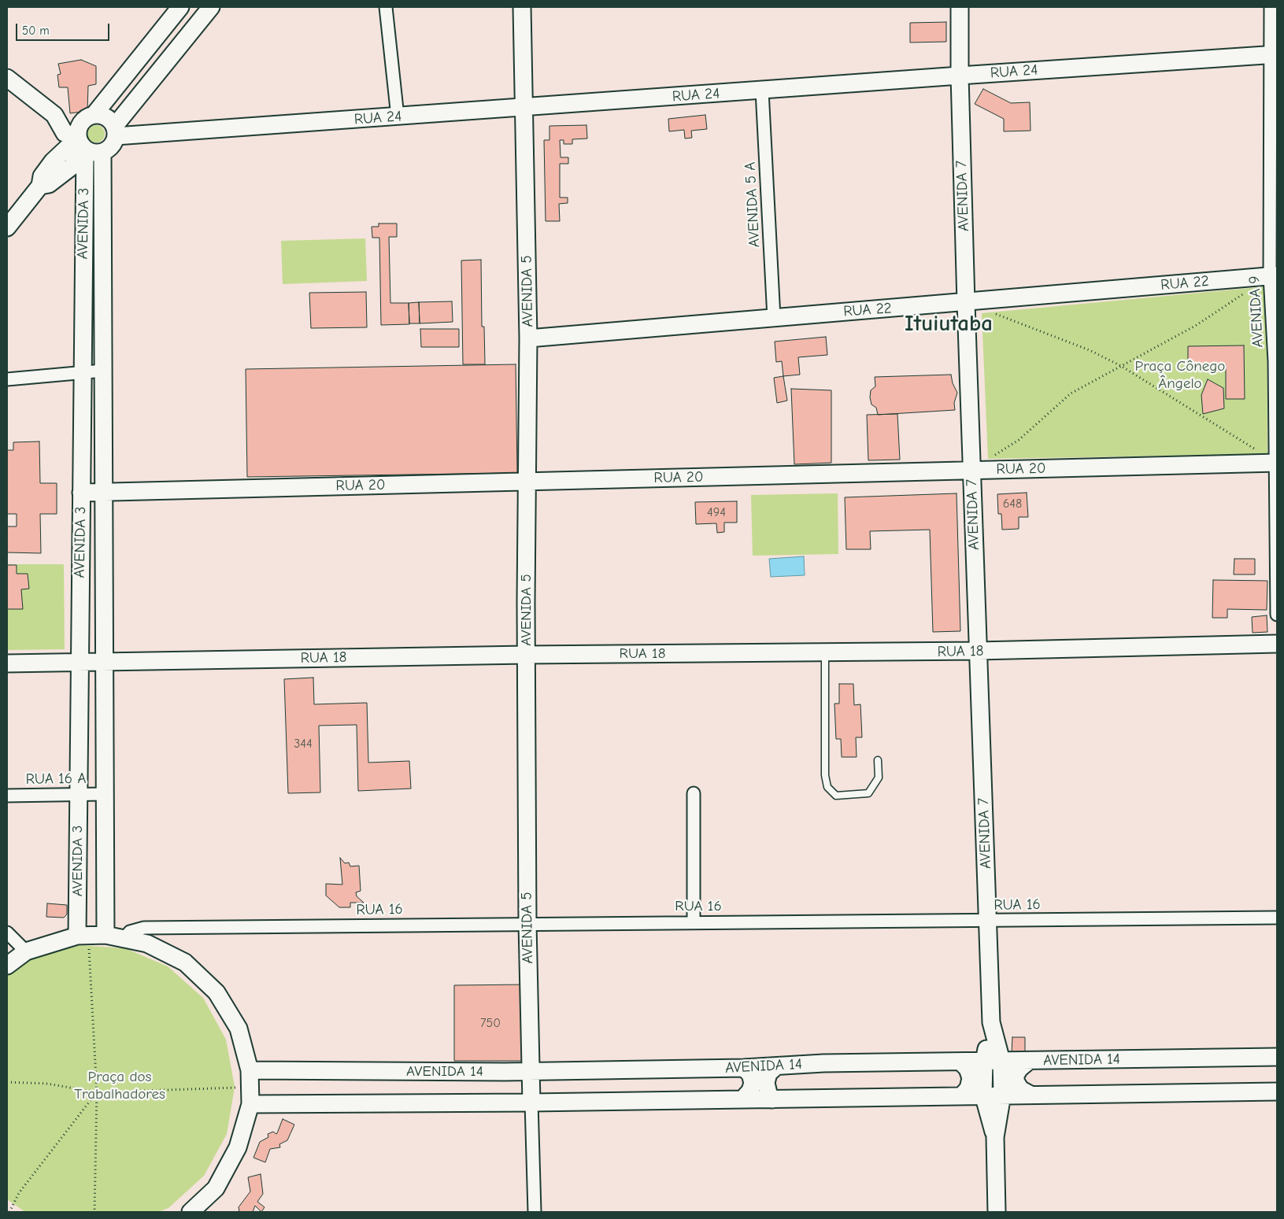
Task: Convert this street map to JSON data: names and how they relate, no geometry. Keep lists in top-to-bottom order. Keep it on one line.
{"streets":{"street":["RUA 24","AVENIDA 7","AVENIDA 5 A","AVENIDA 3","RUA 22","AVENIDA 5","AVENIDA 9","RUA 20","RUA 18","RUA 16 A","RUA 16","AVENIDA 14"]},"crossings":[["RUA 24","AVENIDA 7"],["RUA 24","AVENIDA 5 A"],["RUA 24","AVENIDA 5"],["RUA 24","AVENIDA 9"],["AVENIDA 7","RUA 22"],["AVENIDA 7","RUA 20"],["AVENIDA 7","RUA 18"],["AVENIDA 7","RUA 16"],["AVENIDA 7","AVENIDA 14"],["AVENIDA 5 A","RUA 22"],["AVENIDA 3","RUA 20"],["AVENIDA 3","RUA 18"],["AVENIDA 3","RUA 16 A"],["RUA 22","AVENIDA 5"],["RUA 22","AVENIDA 9"],["AVENIDA 5","RUA 20"],["AVENIDA 5","RUA 18"],["AVENIDA 5","RUA 16"],["AVENIDA 5","AVENIDA 14"],["AVENIDA 9","RUA 20"]],"districts":["Ituiutaba"],"parks":["Praça Cônego Ângelo","Praça dos Trabalhadores"],"house_numbers":["648","494","344","750"],"scale_bar":"50 m"}
